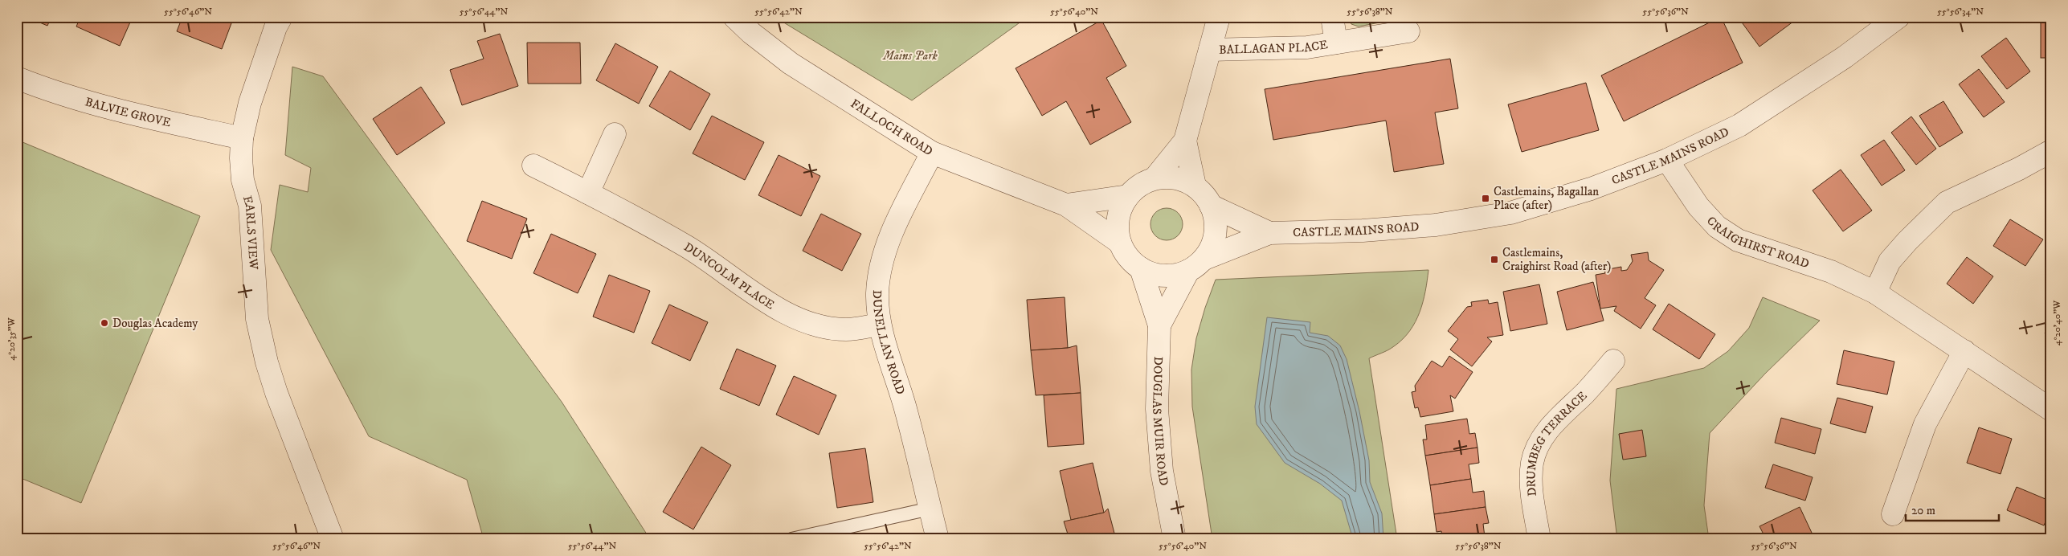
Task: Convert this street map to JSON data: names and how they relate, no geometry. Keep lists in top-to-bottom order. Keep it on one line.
{"streets":{"street":["BALLAGAN PLACE","BALVIE GROVE","FALLOCH ROAD","CASTLE MAINS ROAD","EARLS VIEW","CRAIGHIRST ROAD","DUNCOLM PLACE","DUNELLAN ROAD","DOUGLAS MUIR ROAD","DRUMBEG TERRACE"]},"crossings":[["BALLAGAN PLACE","FALLOCH ROAD"],["BALLAGAN PLACE","CASTLE MAINS ROAD"],["BALLAGAN PLACE","DOUGLAS MUIR ROAD"],["BALVIE GROVE","EARLS VIEW"],["FALLOCH ROAD","CASTLE MAINS ROAD"],["FALLOCH ROAD","DUNELLAN ROAD"],["FALLOCH ROAD","DOUGLAS MUIR ROAD"],["CASTLE MAINS ROAD","CRAIGHIRST ROAD"],["CASTLE MAINS ROAD","DOUGLAS MUIR ROAD"],["DUNCOLM PLACE","DUNELLAN ROAD"]],"parks":["Mains Park"],"places":{"transit":["Castlemains, Bagallan Place (after)","Castlemains, Craighirst Road (after)"],"other":["Douglas Academy"]},"scale_bar":"20 m","coordinates":["55°56'46\"N","55°56'44\"N","55°56'42\"N","55°56'40\"N","55°56'38\"N","55°56'36\"N","55°56'34\"N","4°20'40\"W","4°20'35\"W"]}
